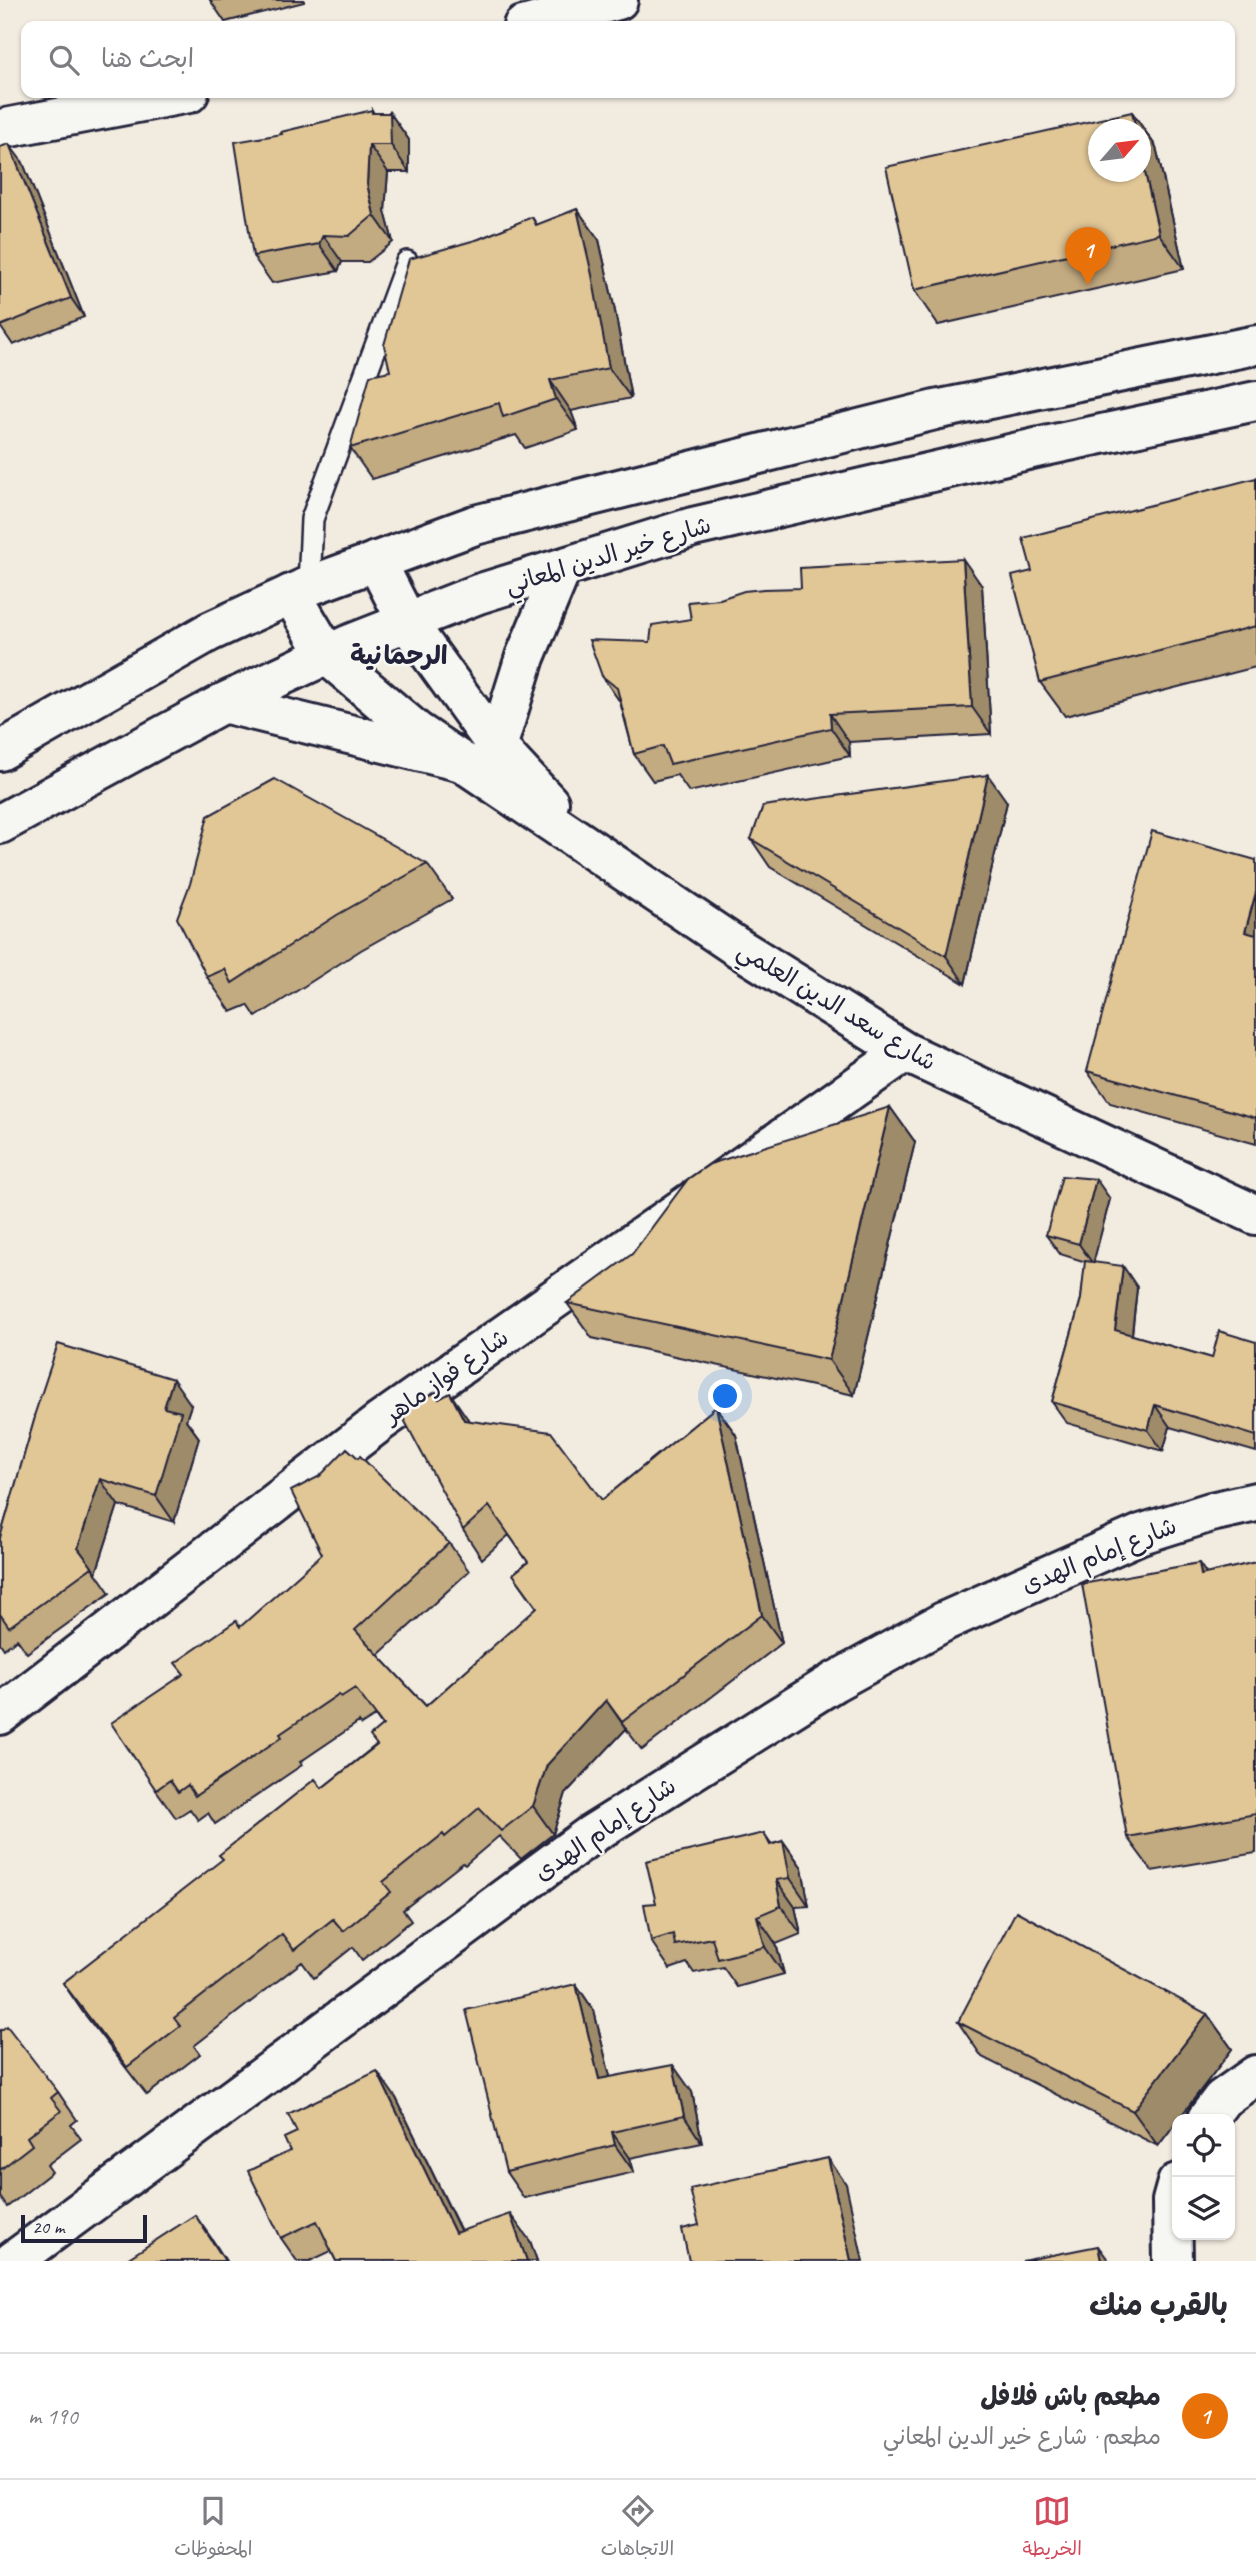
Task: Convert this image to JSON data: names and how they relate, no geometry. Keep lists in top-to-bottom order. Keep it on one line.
{"streets":{"street":["شارع خير الدين المعاني","شارع سعد الدين العلمي","شارع فواز ماهر","شارع إمام الهدى"]},"crossings":[["شارع سعد الدين العلمي","شارع فواز ماهر"]],"districts":["الرحمانية"],"scale_bar":"20 m","north":"top right","page":{"search":"ابحث هنا","pins":"1","scale":"20 m","heading":"بالقرب منك","list":[{"mark":"1","name":"مطعم باش فلافل","note":"مطعم · شارع خير الدين المعاني","value":"190 m"}],"nav":["الخريطة","الاتجاهات","المحفوظات"]}}
